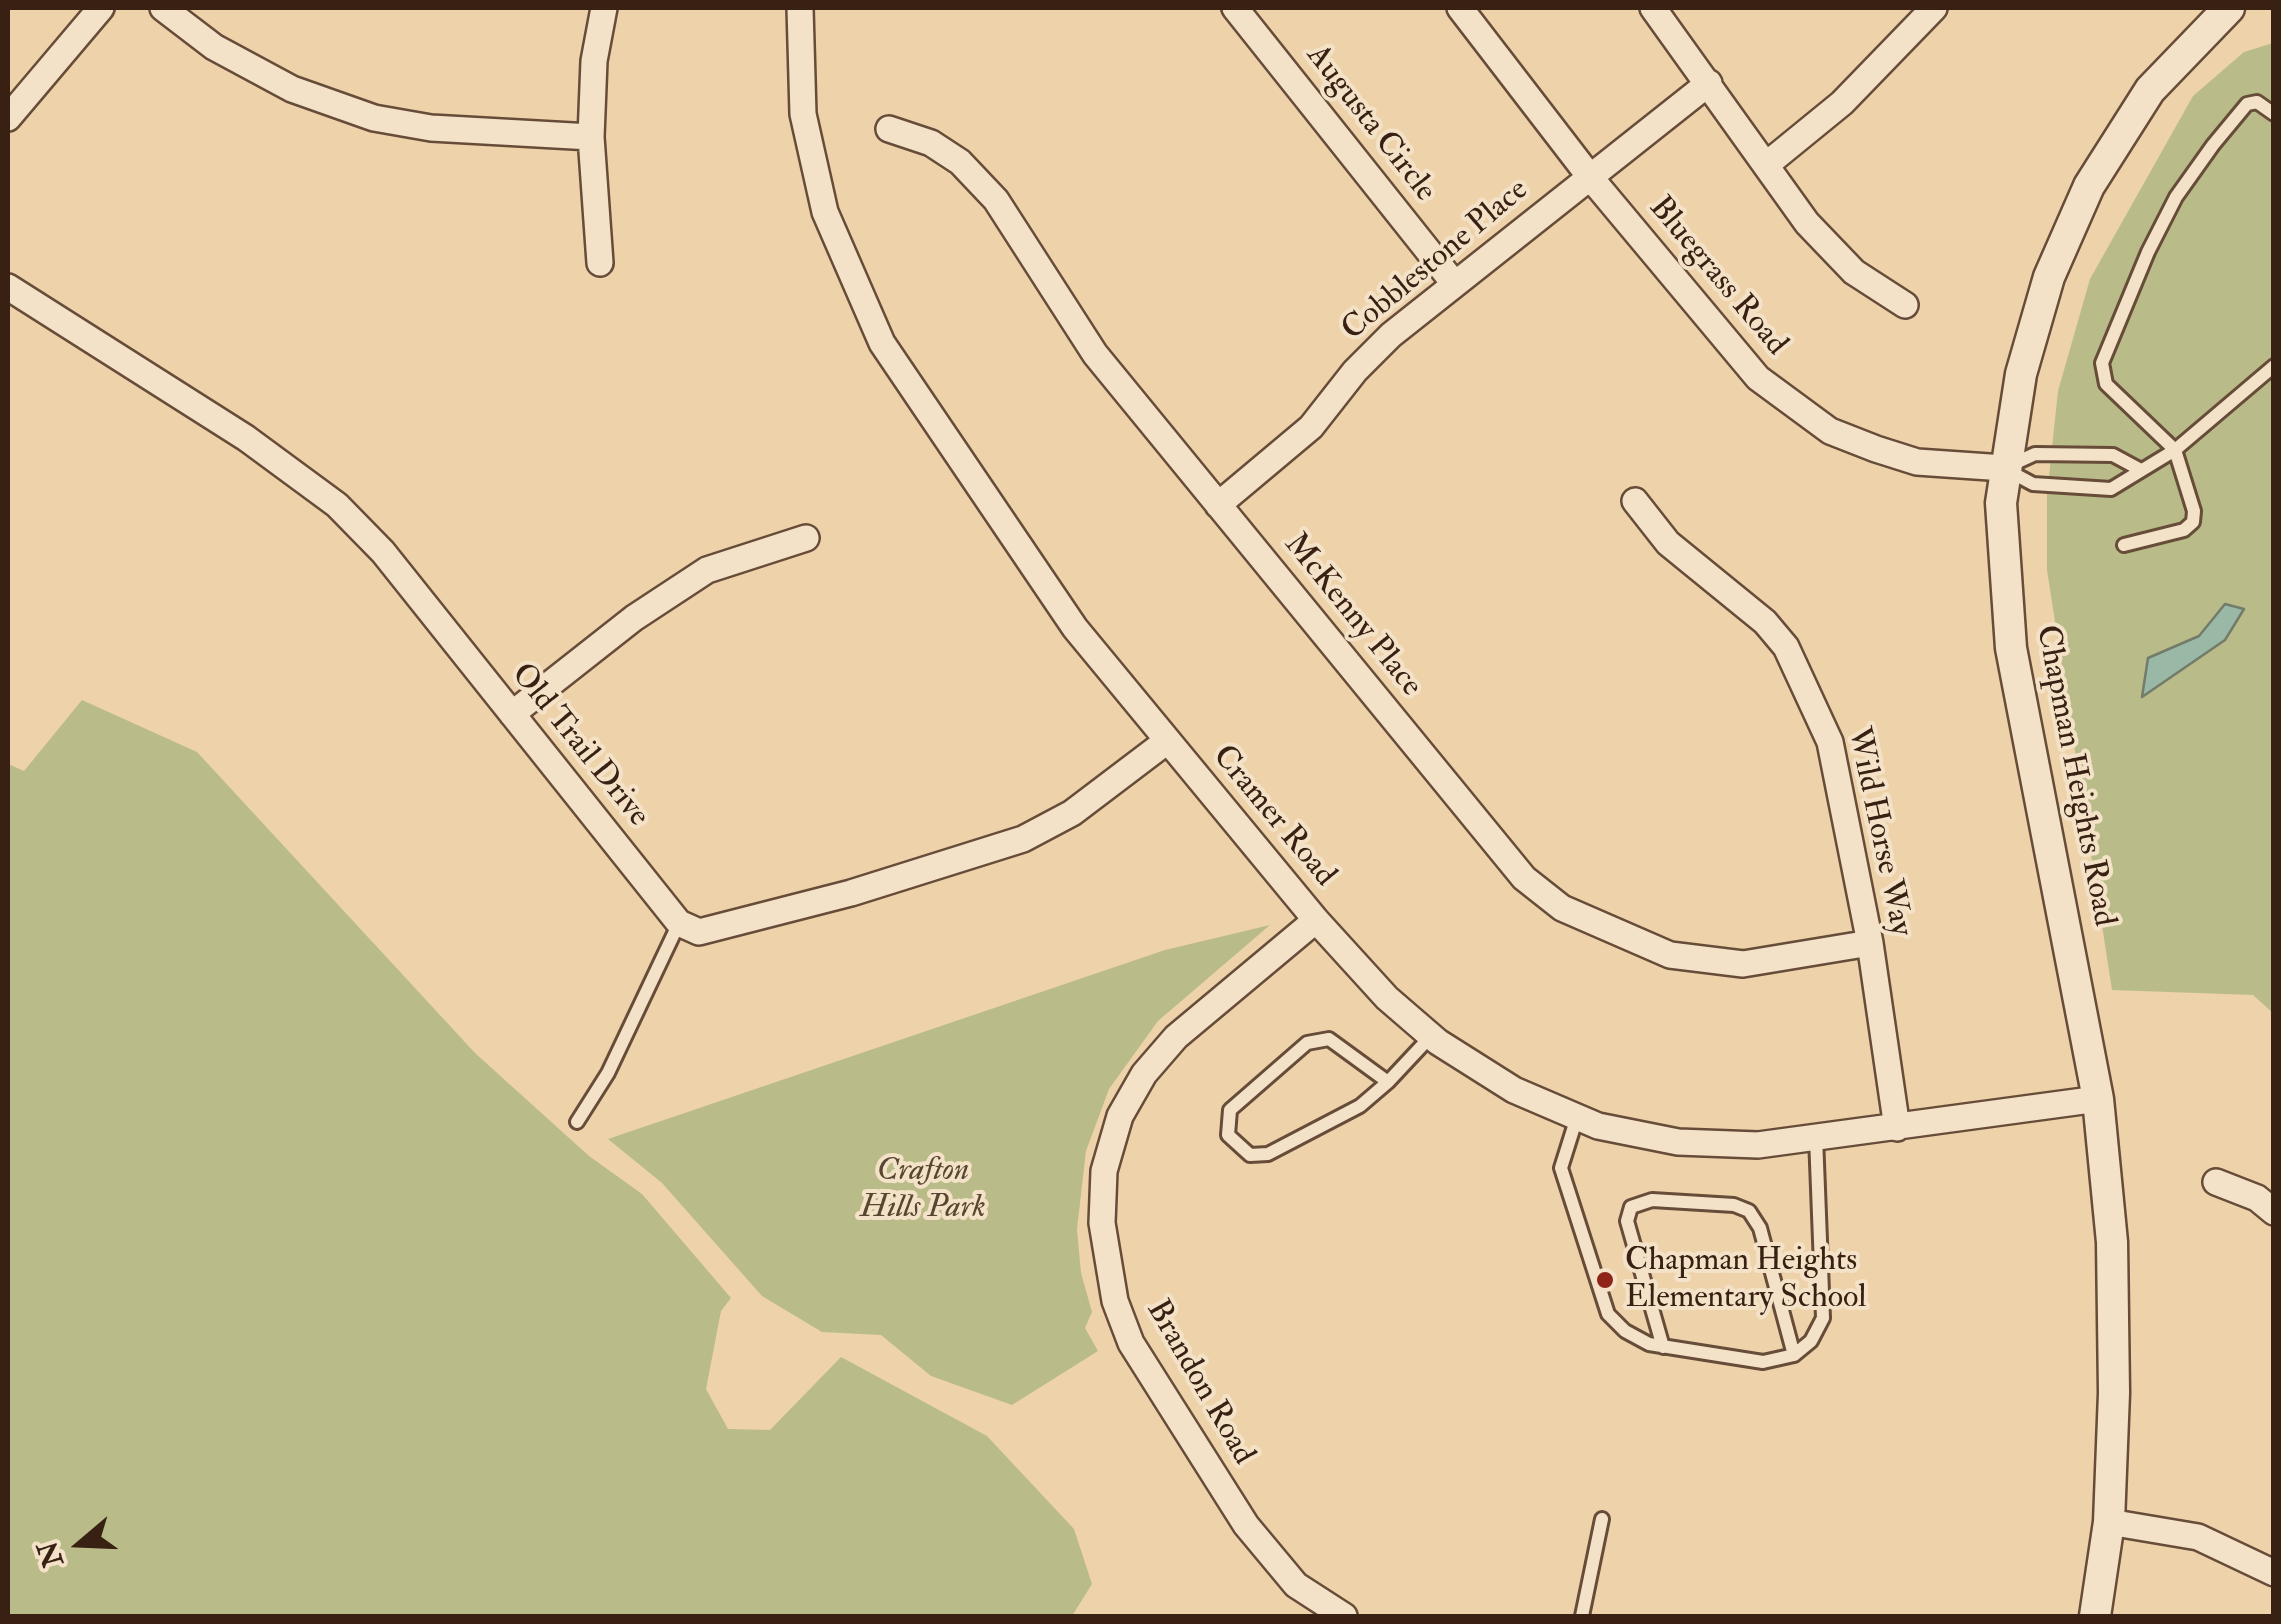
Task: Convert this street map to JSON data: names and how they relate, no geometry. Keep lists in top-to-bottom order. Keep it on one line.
{"streets":{"street":["Augusta Circle","Cobblestone Place","Bluegrass Road","McKenny Place","Old Trail Drive","Chapman Heights Road","Cramer Road","Wild Horse Way","Brandon Road"]},"crossings":[["Augusta Circle","Cobblestone Place"],["Cobblestone Place","Bluegrass Road"],["Cobblestone Place","McKenny Place"],["Bluegrass Road","Chapman Heights Road"],["McKenny Place","Wild Horse Way"],["Chapman Heights Road","Cramer Road"],["Cramer Road","Wild Horse Way"],["Cramer Road","Brandon Road"]],"parks":["Crafton Hills Park"],"places":["Chapman Heights Elementary School"],"north":"left"}
